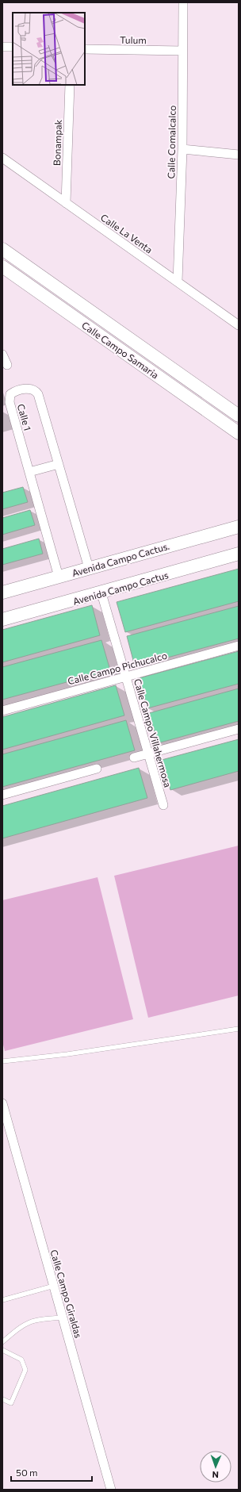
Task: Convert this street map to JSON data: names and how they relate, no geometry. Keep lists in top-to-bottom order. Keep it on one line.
{"streets":{"street":["Tulum","Calle Comalcalco","Bonampak","Calle La Venta","Calle Campo Samaria","Calle 1","Avenida Campo Cactus.","Avenida Campo Cactus","Calle Campo Pichucalco","Calle Campo Villahermosa","Calle Campo Giraldas"]},"crossings":[["Tulum","Calle Comalcalco"],["Calle Comalcalco","Calle La Venta"],["Bonampak","Calle La Venta"],["Calle 1","Avenida Campo Cactus."],["Avenida Campo Cactus","Calle Campo Villahermosa"],["Calle Campo Pichucalco","Calle Campo Villahermosa"]],"scale_bar":"50 m","north":"bottom"}
